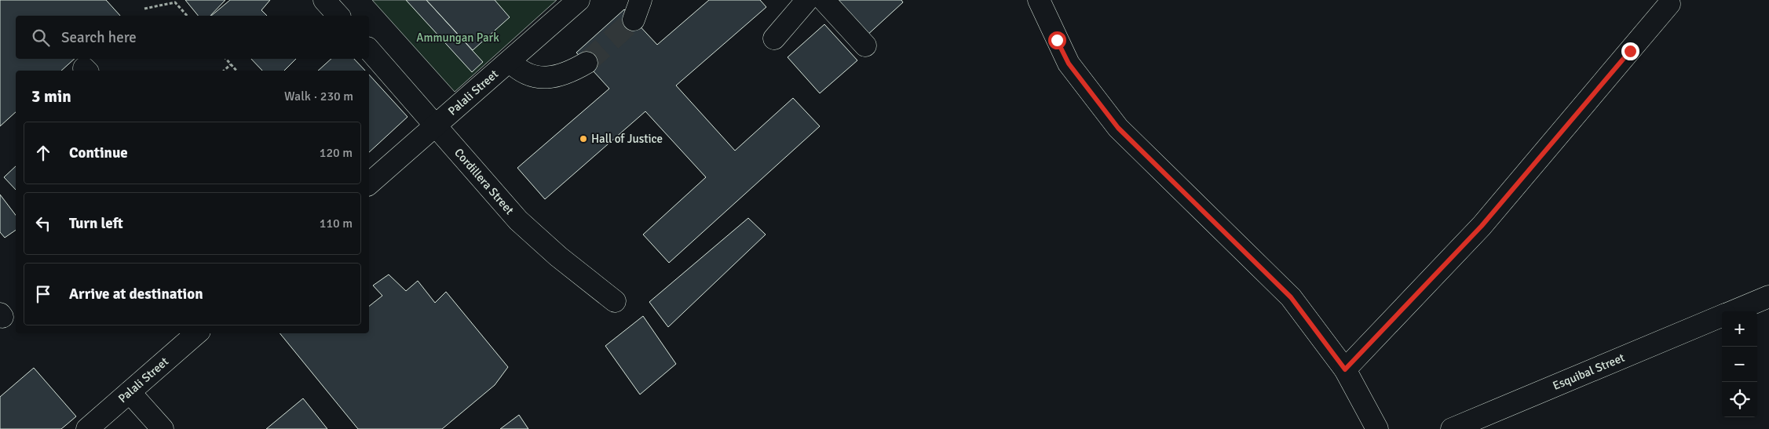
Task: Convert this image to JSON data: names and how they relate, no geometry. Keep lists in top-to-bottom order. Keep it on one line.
{"streets":{"street":["Palali Street","Cordillera Street","Esquibal Street"]},"crossings":[["Palali Street","Cordillera Street"]],"parks":["Ammungan Park"],"places":["Hall of Justice"],"page":{"search":"Search here","heading":["3 min","Walk · 230 m"],"list":[["Continue","120 m"],["Turn left","110 m"],"Arrive at destination"],"map_buttons":["+","−"]}}
